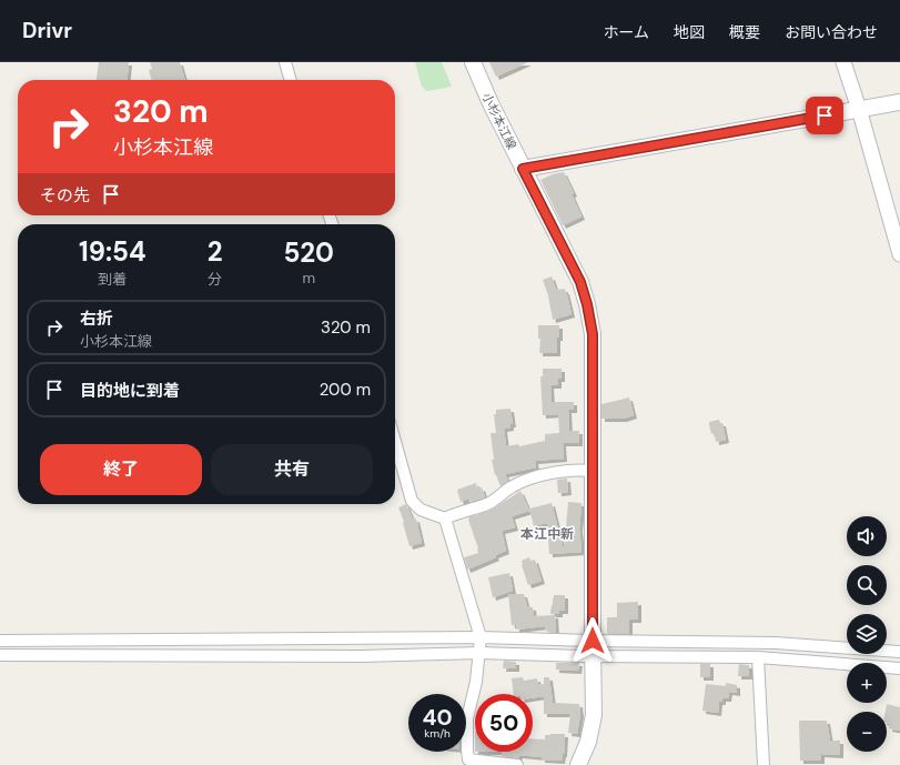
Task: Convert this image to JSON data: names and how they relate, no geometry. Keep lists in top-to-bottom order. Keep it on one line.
{"streets":{"main road":["小杉本江線"]},"districts":["本江中新"],"page":{"header":"Drivr","nav":["ホーム","地図","概要","お問い合わせ"],"turn":["320 m","小杉本江線"],"then":"その先","eta":["19:54","到着","2","分","520","m"],"list":[{"name":"右折","note":"小杉本江線","value":"320 m"},{"name":"目的地に到着","value":"200 m"}],"buttons":["終了","共有"],"map_buttons":["+","−"],"speed":"40 km/h","limit":"50"}}
